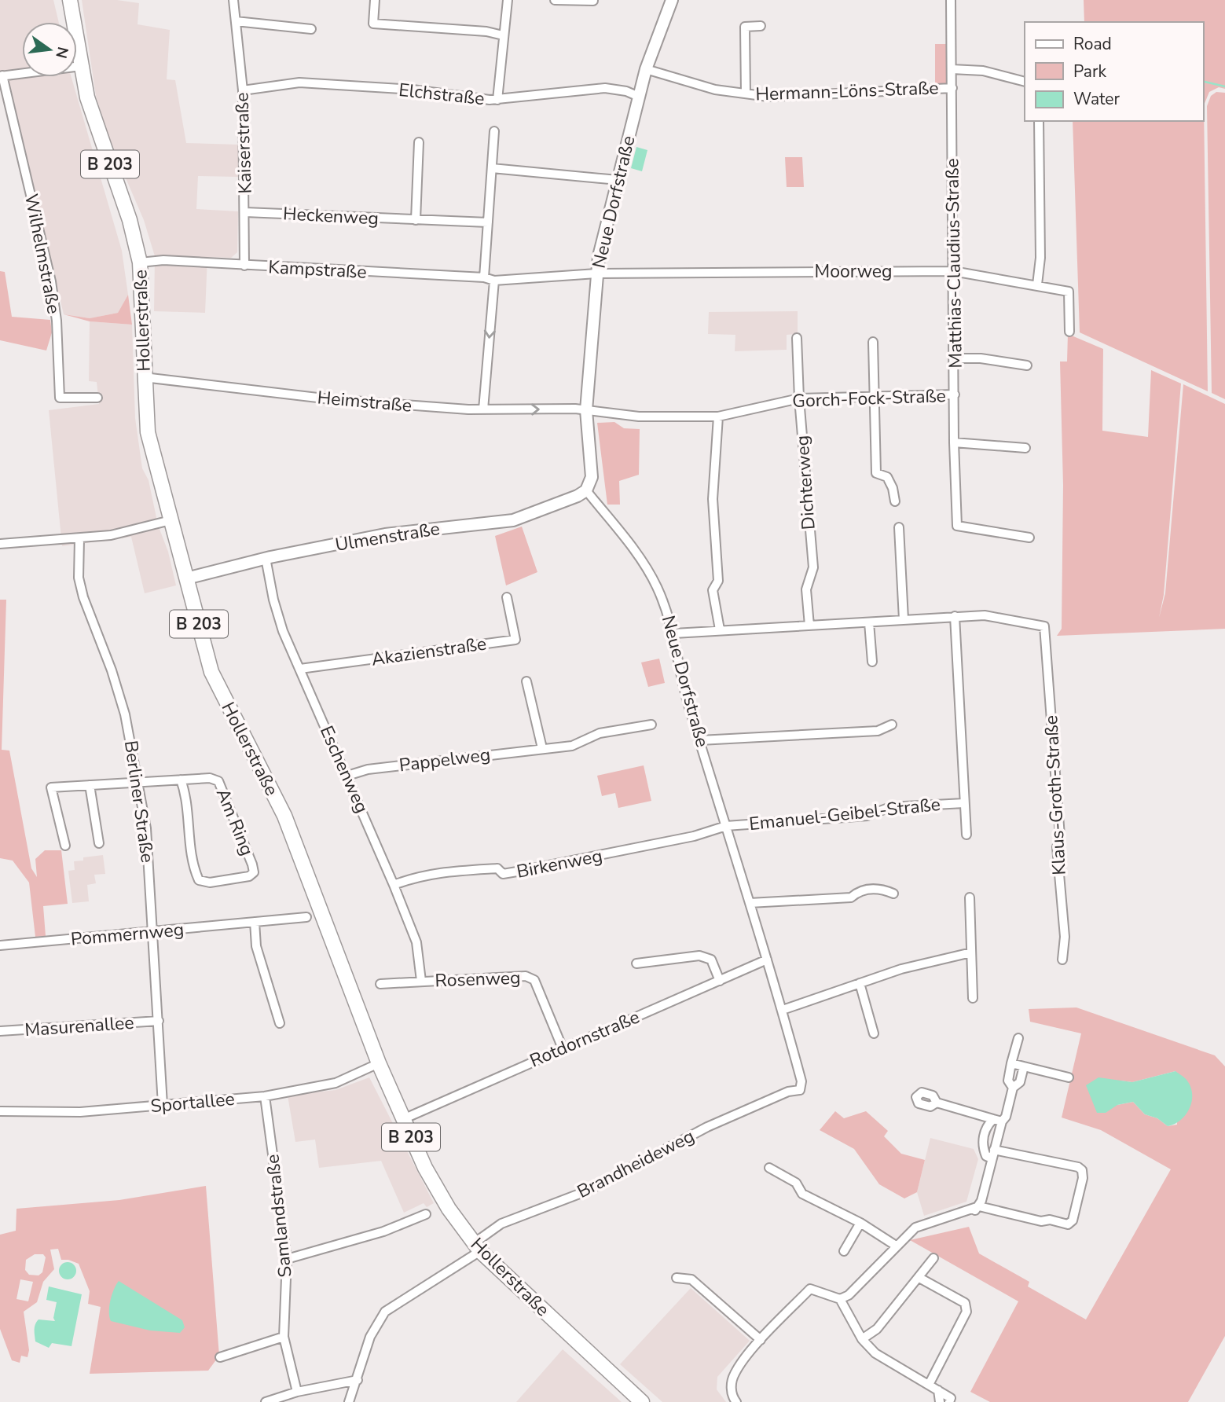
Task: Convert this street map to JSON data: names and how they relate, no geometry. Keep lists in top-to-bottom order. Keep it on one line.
{"streets":{"main road":["B 203","Hollerstraße"],"street":["Hermann-Löns-Straße","Elchstraße","Kaiserstraße","Neue Dorfstraße","Heckenweg","Wilhelmstraße","Matthias-Claudius-Straße","Kampstraße","Moorweg","Gorch-Fock-Straße","Heimstraße","Dichterweg","Ulmenstraße","Akazienstraße","Pappelweg","Eschenweg","Klaus-Groth-Straße","Berliner Straße","Emanuel-Geibel-Straße","Am Ring","Birkenweg","Pommernweg","Rosenweg","Masurenallee","Rotdornstraße","Sportallee","Brandheideweg","Samlandstraße"]},"crossings":[["Hermann-Löns-Straße","Neue Dorfstraße"],["Hermann-Löns-Straße","Matthias-Claudius-Straße"],["Elchstraße","Kaiserstraße"],["Elchstraße","Neue Dorfstraße"],["Kaiserstraße","Heckenweg"],["Kaiserstraße","Kampstraße"],["Neue Dorfstraße","Moorweg"],["Neue Dorfstraße","Gorch-Fock-Straße"],["Neue Dorfstraße","Heimstraße"],["Neue Dorfstraße","Ulmenstraße"],["Neue Dorfstraße","Emanuel-Geibel-Straße"],["Neue Dorfstraße","Birkenweg"],["Neue Dorfstraße","Rotdornstraße"],["Neue Dorfstraße","Brandheideweg"],["Matthias-Claudius-Straße","Moorweg"],["Matthias-Claudius-Straße","Gorch-Fock-Straße"],["Kampstraße","Moorweg"],["Kampstraße","Hollerstraße"],["Hollerstraße","Heimstraße"],["Hollerstraße","Ulmenstraße"],["Hollerstraße","Rotdornstraße"],["Hollerstraße","Sportallee"],["Hollerstraße","Brandheideweg"],["Gorch-Fock-Straße","Heimstraße"],["Gorch-Fock-Straße","Dichterweg"],["Ulmenstraße","Eschenweg"],["Akazienstraße","Eschenweg"],["Pappelweg","Eschenweg"],["Eschenweg","Birkenweg"],["Eschenweg","Rosenweg"],["Klaus-Groth-Straße","Emanuel-Geibel-Straße"],["Berliner Straße","Am Ring"],["Berliner Straße","Pommernweg"],["Berliner Straße","Masurenallee"],["Berliner Straße","Sportallee"],["Emanuel-Geibel-Straße","Birkenweg"],["Rosenweg","Rotdornstraße"],["Sportallee","Samlandstraße"]],"legend":["Road","Park","Water"],"north":"right"}
